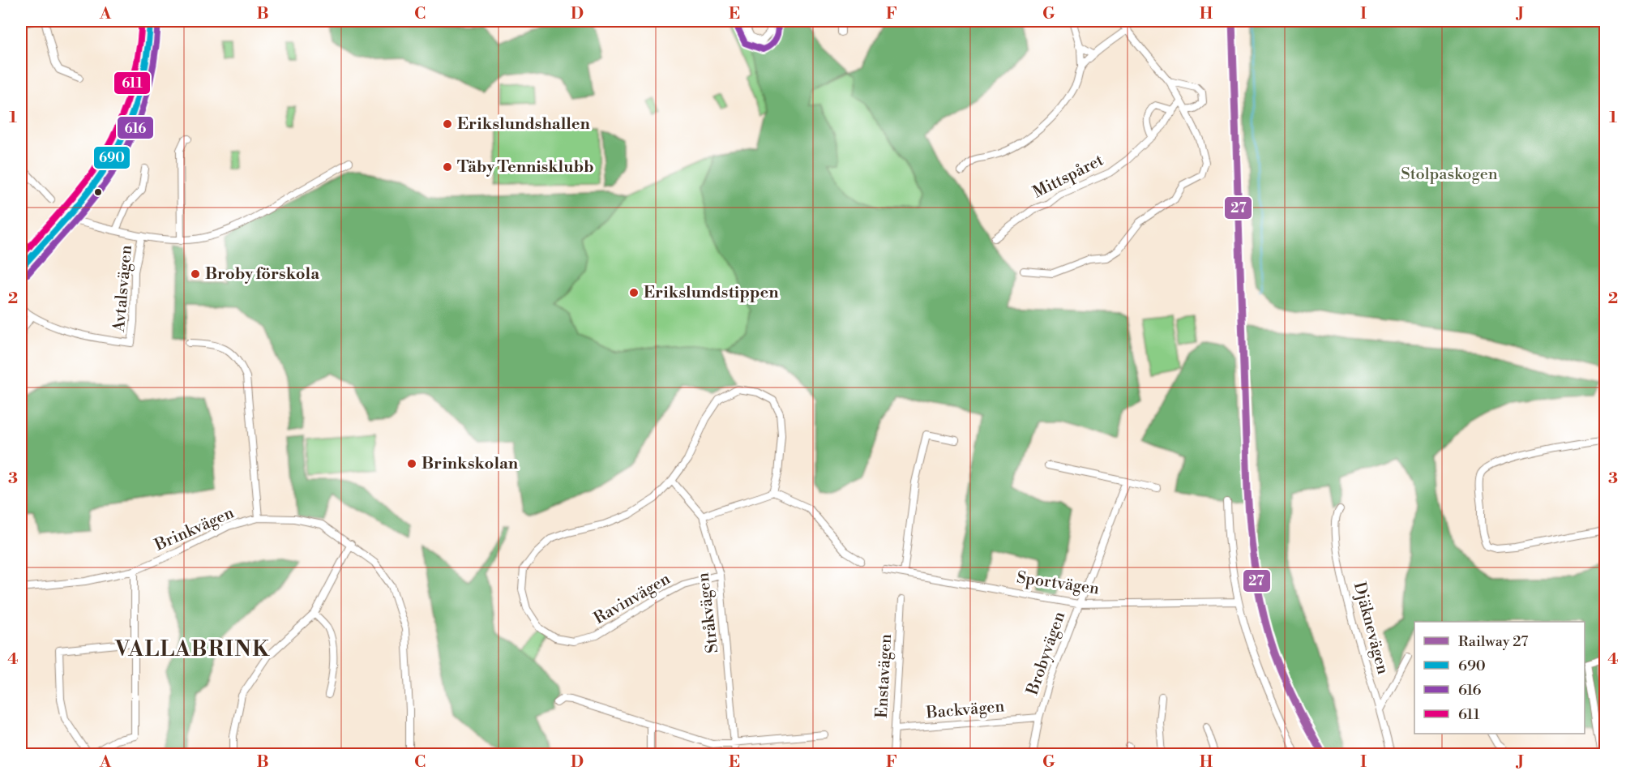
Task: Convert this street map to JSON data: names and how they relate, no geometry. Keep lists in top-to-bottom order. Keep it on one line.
{"streets":{"street":["Mittspåret","Avtalsvägen","Brinkvägen","Sportvägen","Ravinvägen","Stråkvägen","Djäknevägen","Brobyvägen","Enstavägen","Backvägen"]},"crossings":[["Sportvägen","Brobyvägen"],["Ravinvägen","Stråkvägen"],["Brobyvägen","Backvägen"],["Enstavägen","Backvägen"]],"districts":["VALLABRINK"],"parks":["Stolpaskogen"],"places":["Erikslundshallen","Täby Tennisklubb","Broby förskola","Erikslundstippen","Brinkskolan"],"lines":["rail line 27","transit line 690","transit line 616","transit line 611"],"legend":["Railway 27","690","616","611"],"grid":{"columns":["A","B","C","D","E","F","G","H","I","J"],"rows":["1","2","3","4"]}}
